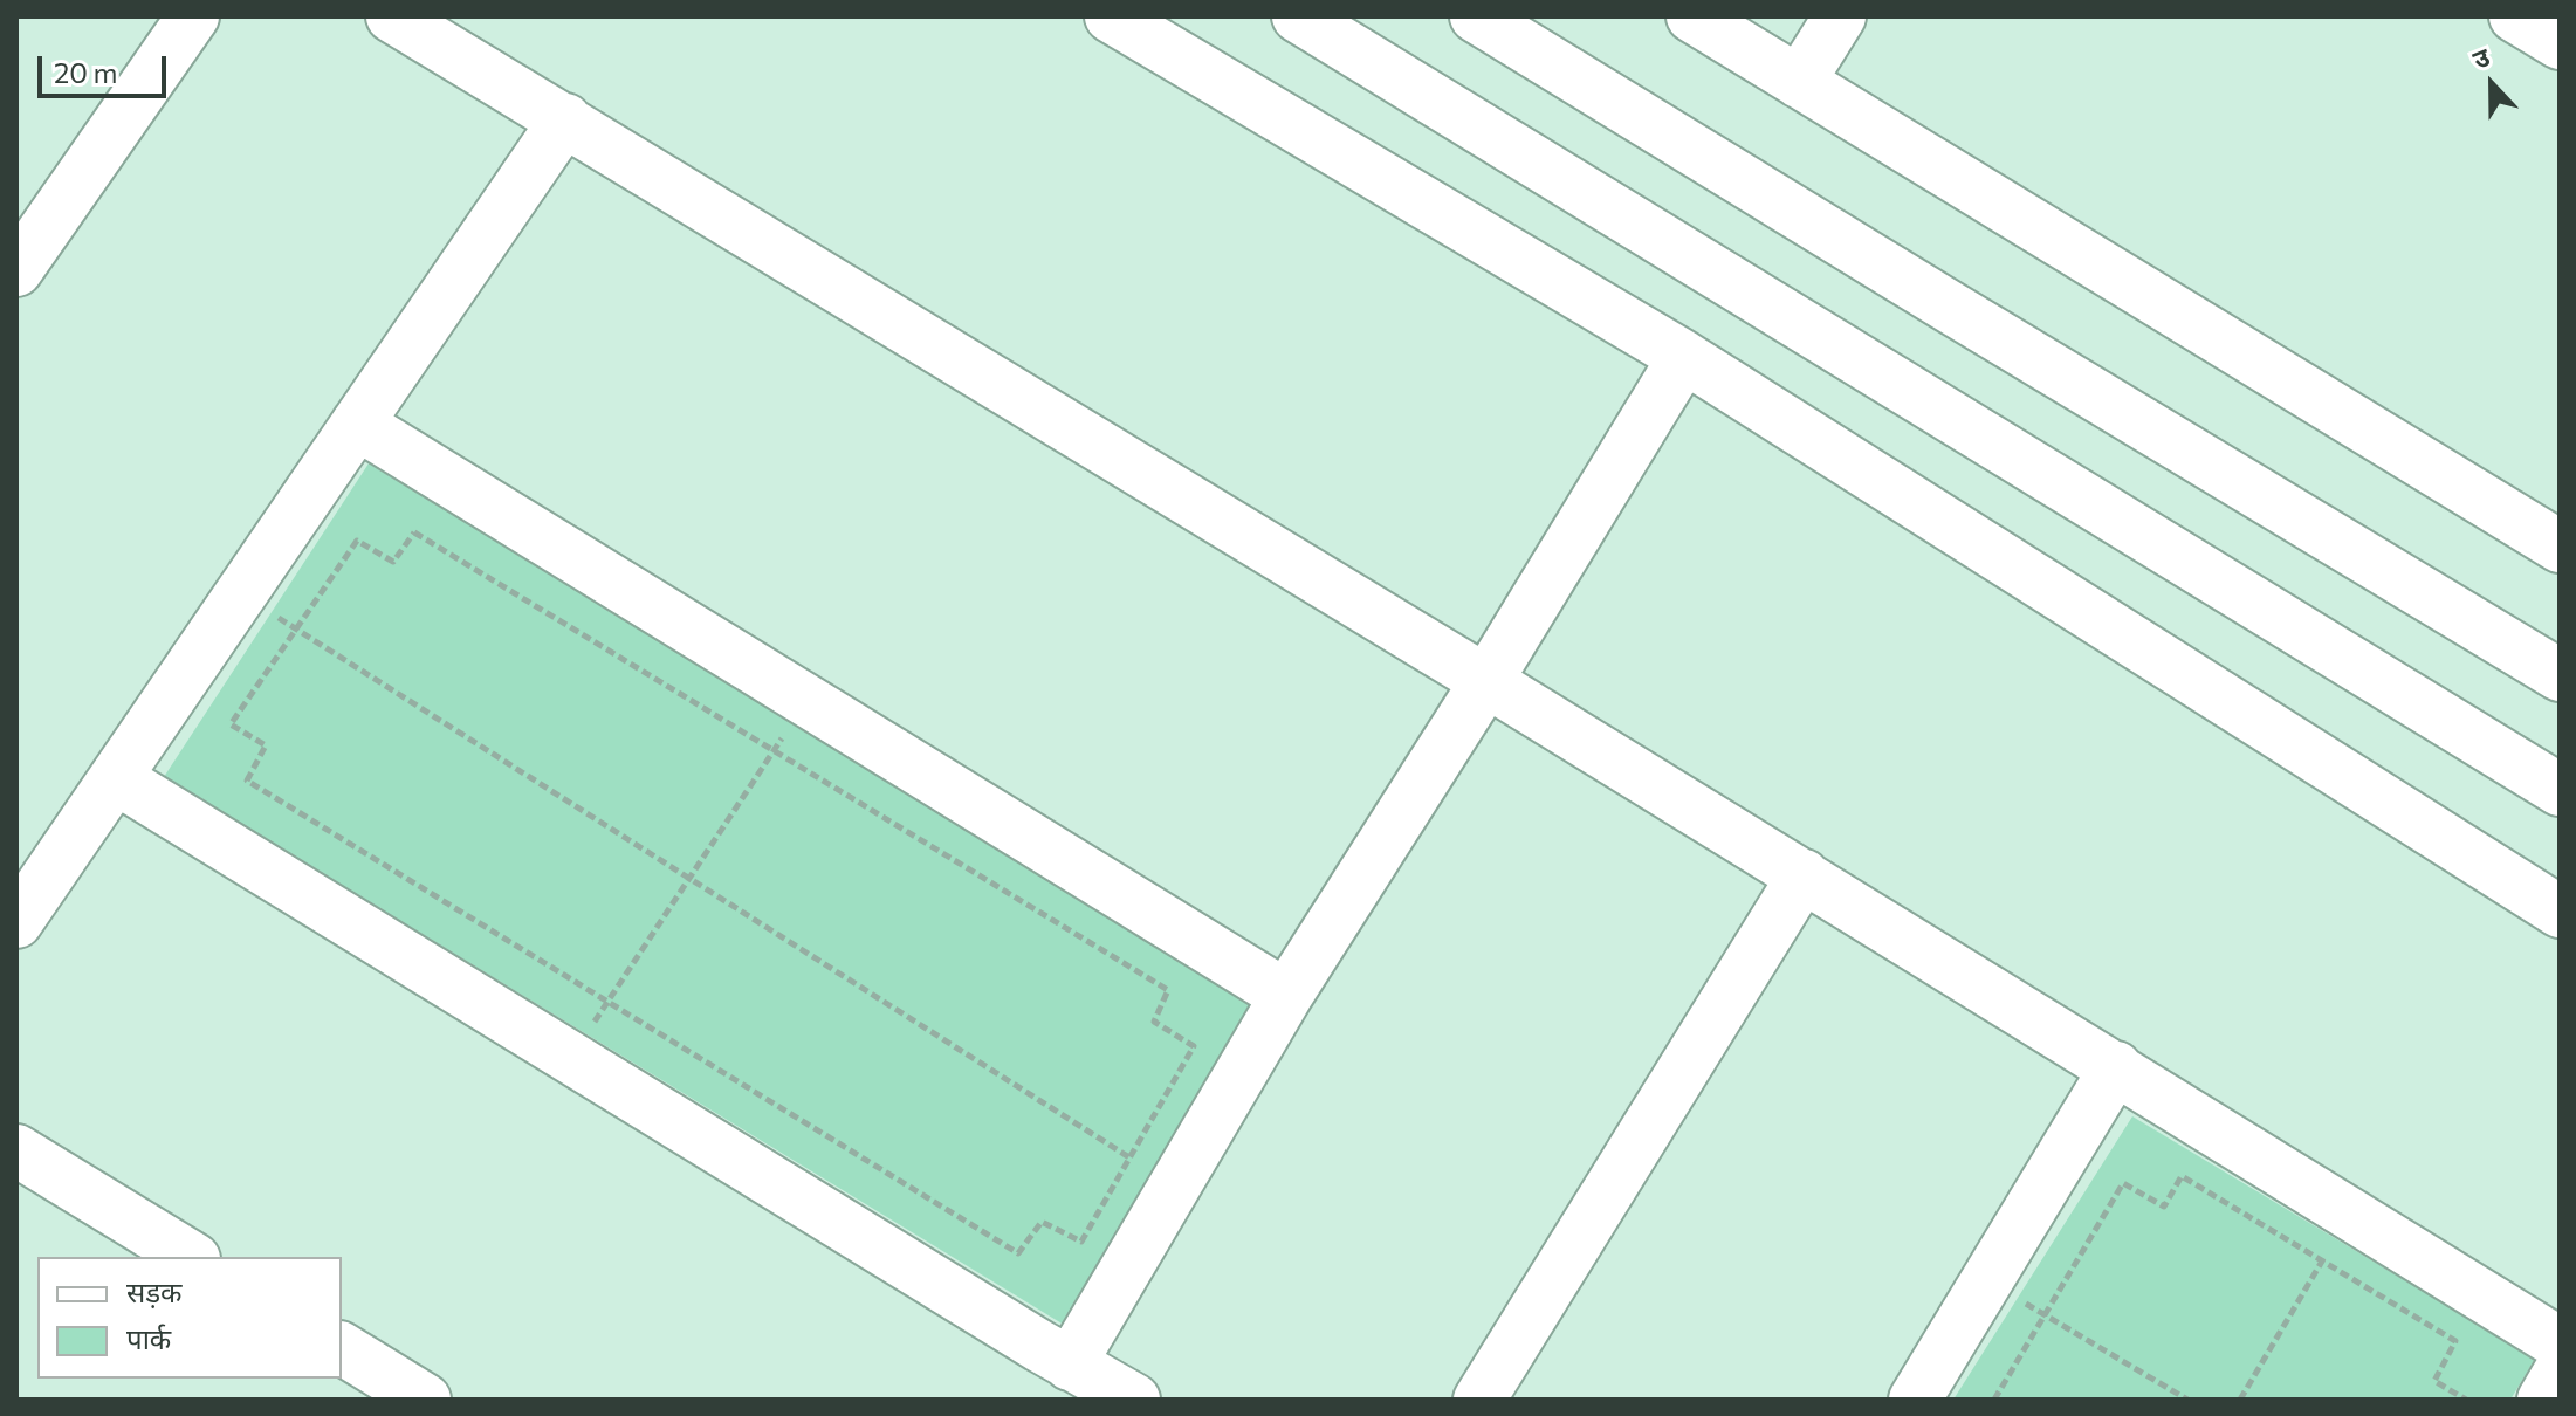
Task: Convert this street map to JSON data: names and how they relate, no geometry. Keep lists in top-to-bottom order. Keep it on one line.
{"legend":["सड़क","पार्क"],"scale_bar":"20 m","north":"top"}
